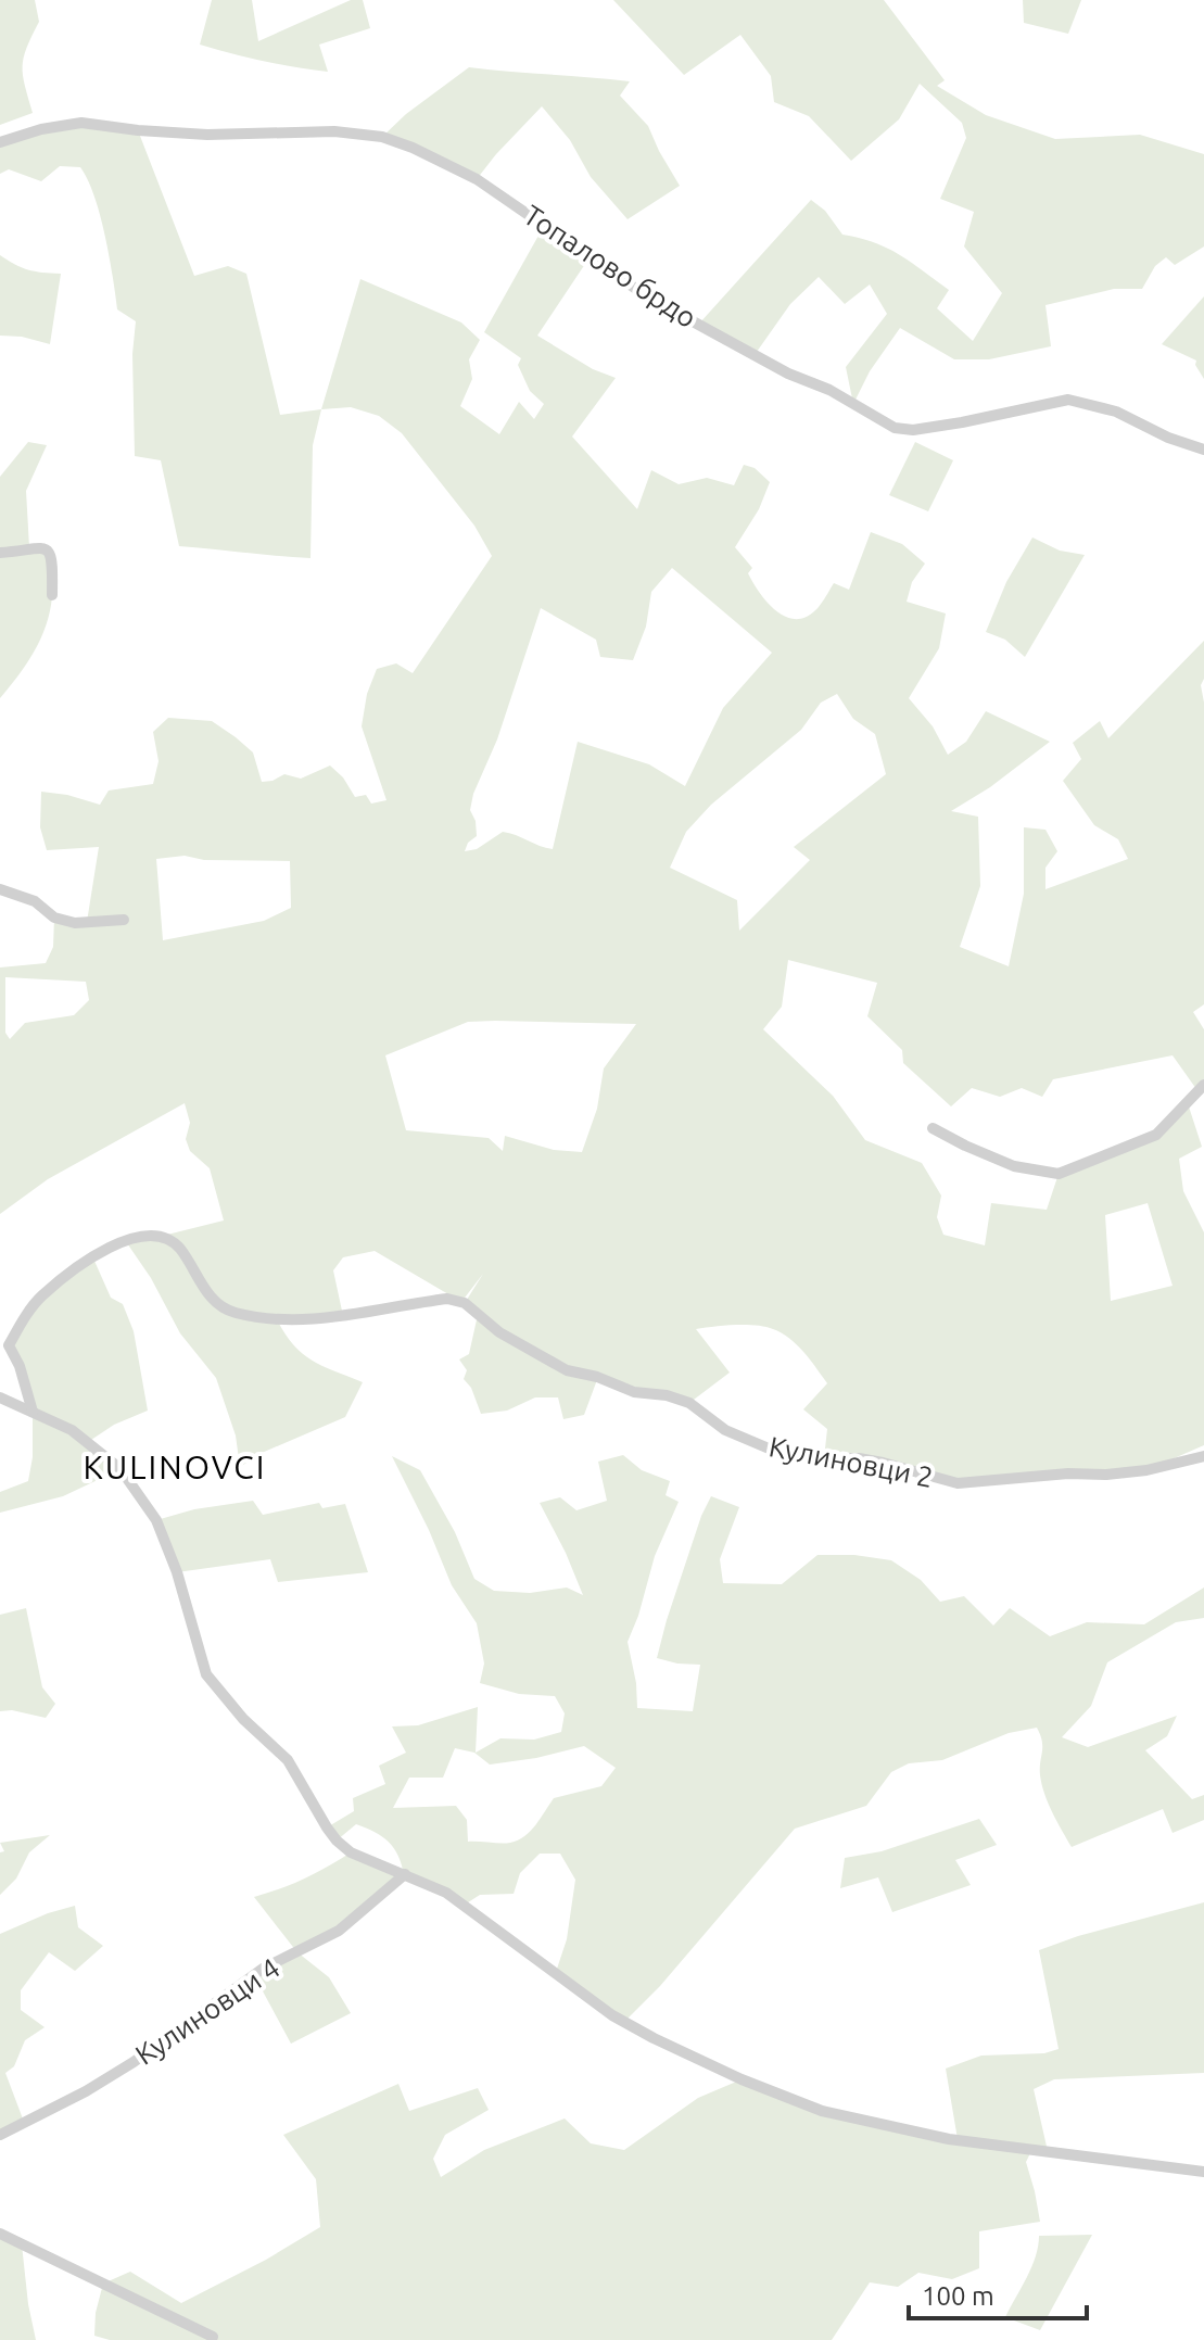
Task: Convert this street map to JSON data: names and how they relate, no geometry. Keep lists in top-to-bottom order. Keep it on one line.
{"streets":{"street":["Топалово брдо","Кулиновци 2","Кулиновци 4"]},"districts":["KULINOVCI"],"scale_bar":"100 m"}
